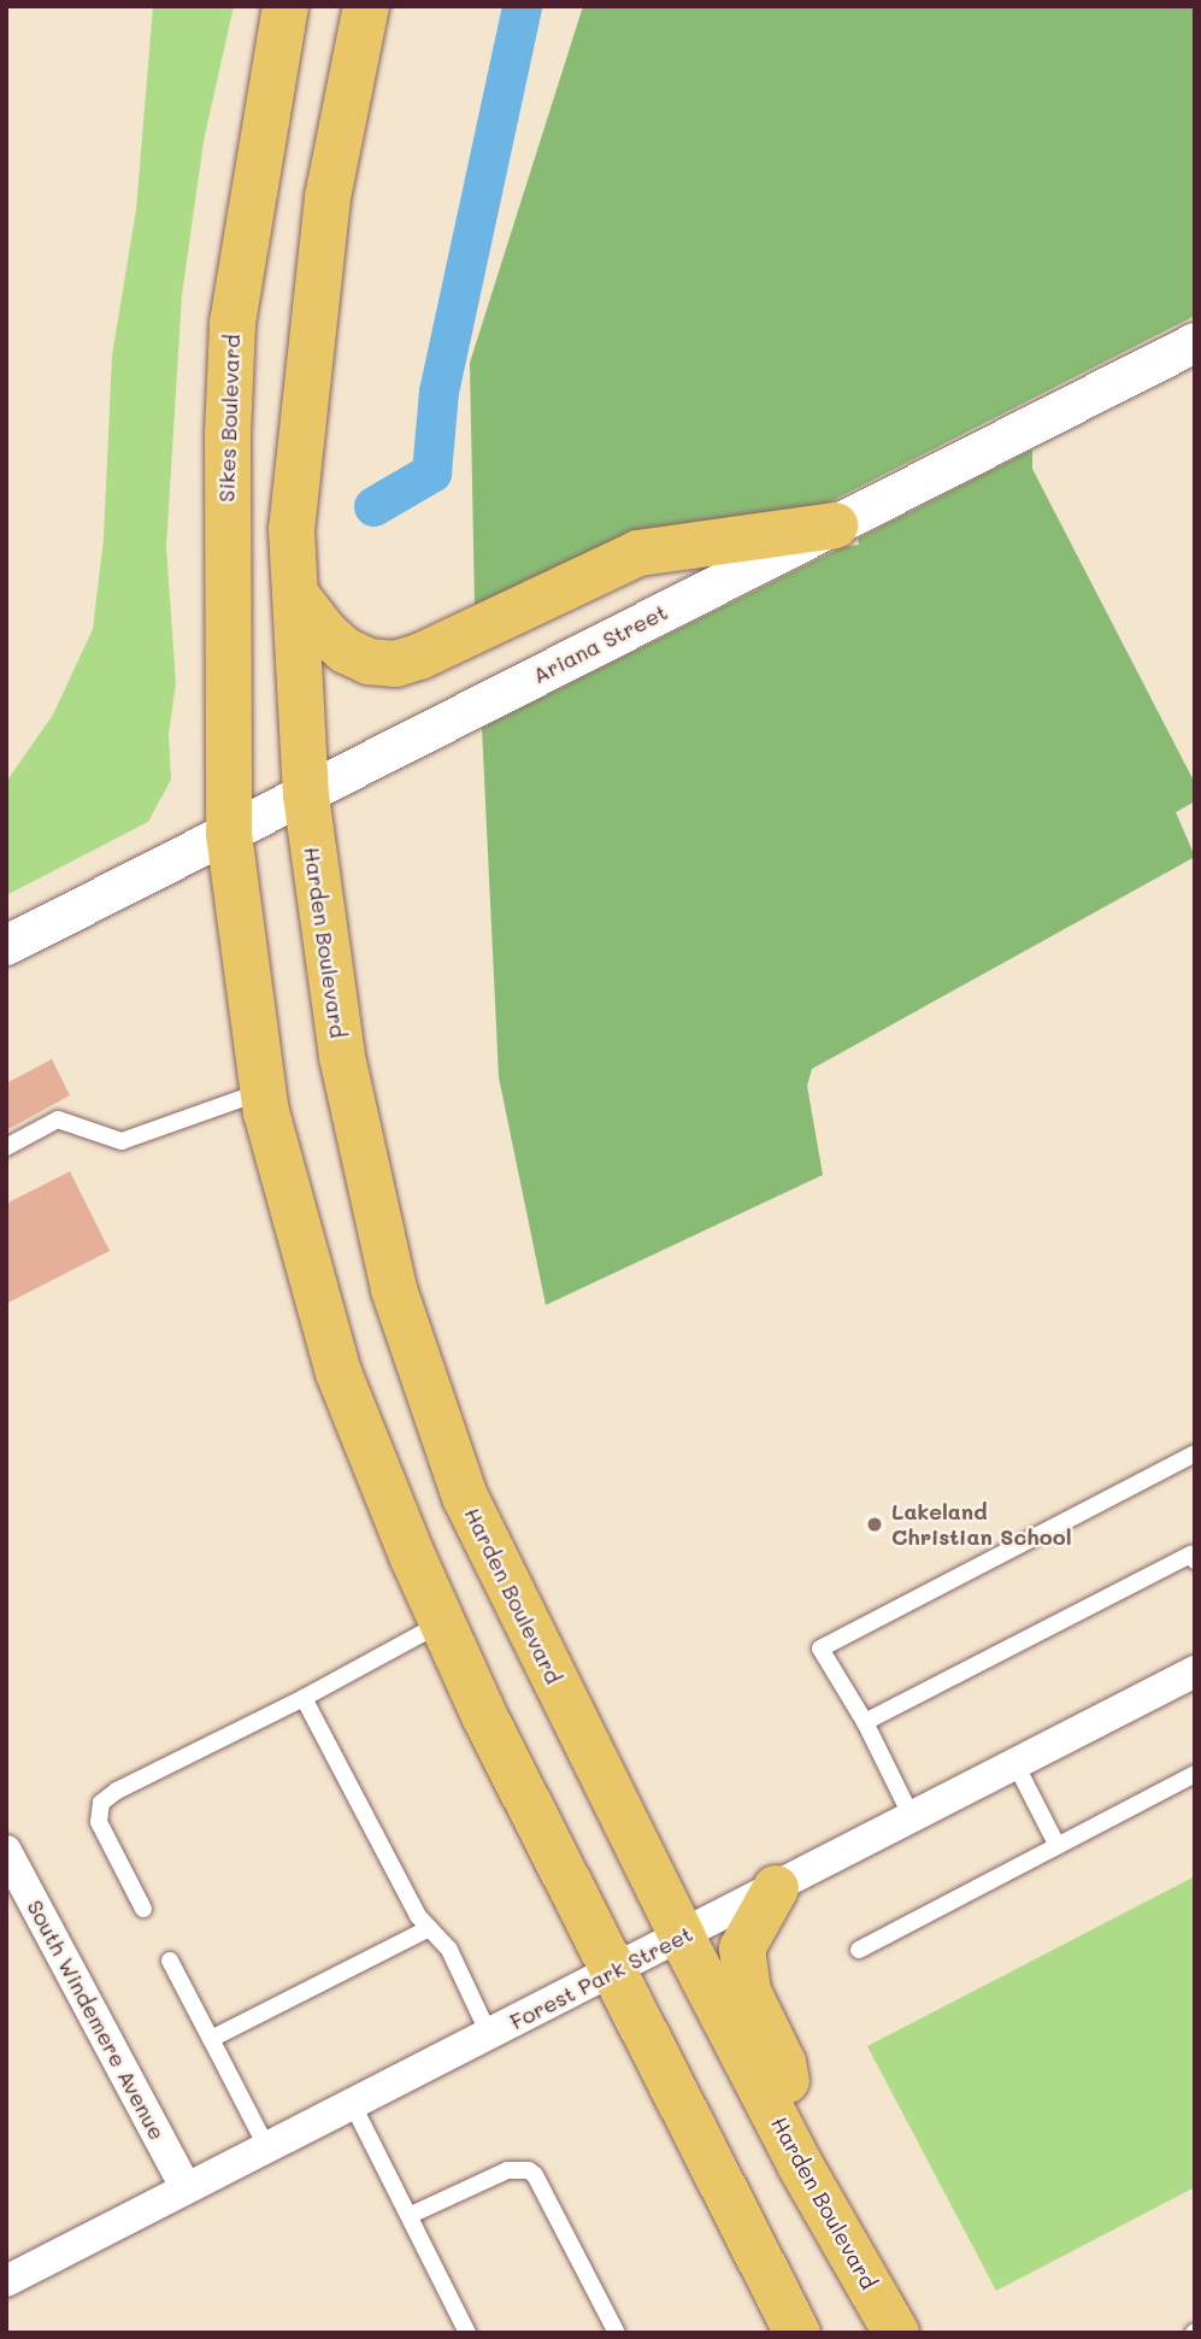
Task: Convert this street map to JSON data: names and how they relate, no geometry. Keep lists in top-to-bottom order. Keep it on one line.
{"streets":{"main road":["Sikes Boulevard","Harden Boulevard"],"street":["Ariana Street","Forest Park Street","South Windemere Avenue"]},"crossings":[["Sikes Boulevard","Ariana Street"],["Ariana Street","Harden Boulevard"],["Harden Boulevard","Forest Park Street"],["Forest Park Street","South Windemere Avenue"]],"places":["Lakeland Christian School"]}
